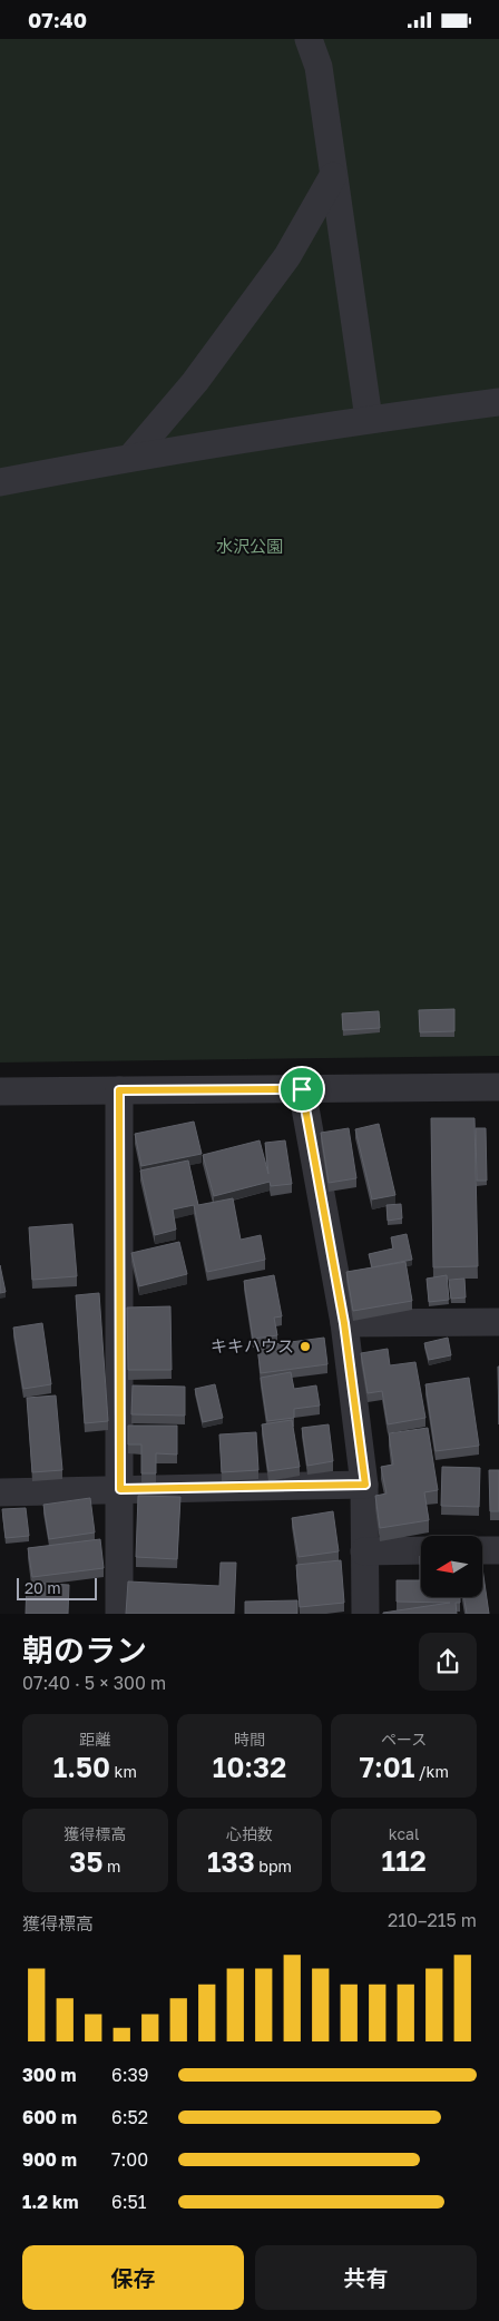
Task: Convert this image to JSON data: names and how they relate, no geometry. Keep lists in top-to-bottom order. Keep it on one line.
{"parks":["水沢公園"],"places":["キキハウス"],"scale_bar":"20 m","north":"left","page":{"status":"07:40","scale":"20 m","heading":["朝のラン","07:40 · 5 × 300 m"],"stats":[["距離","1.50 km"],["時間","10:32"],["ペース","7:01 /km"],["獲得標高","35 m"],["心拍数","133 bpm"],["kcal","112"]],"chart":["獲得標高","210–215 m"],"list":[{"name":"300 m","note":"6:39"},{"name":"600 m","note":"6:52"},{"name":"900 m","note":"7:00"},{"name":"1.2 km","note":"6:51"}],"buttons":["保存","共有"]}}
